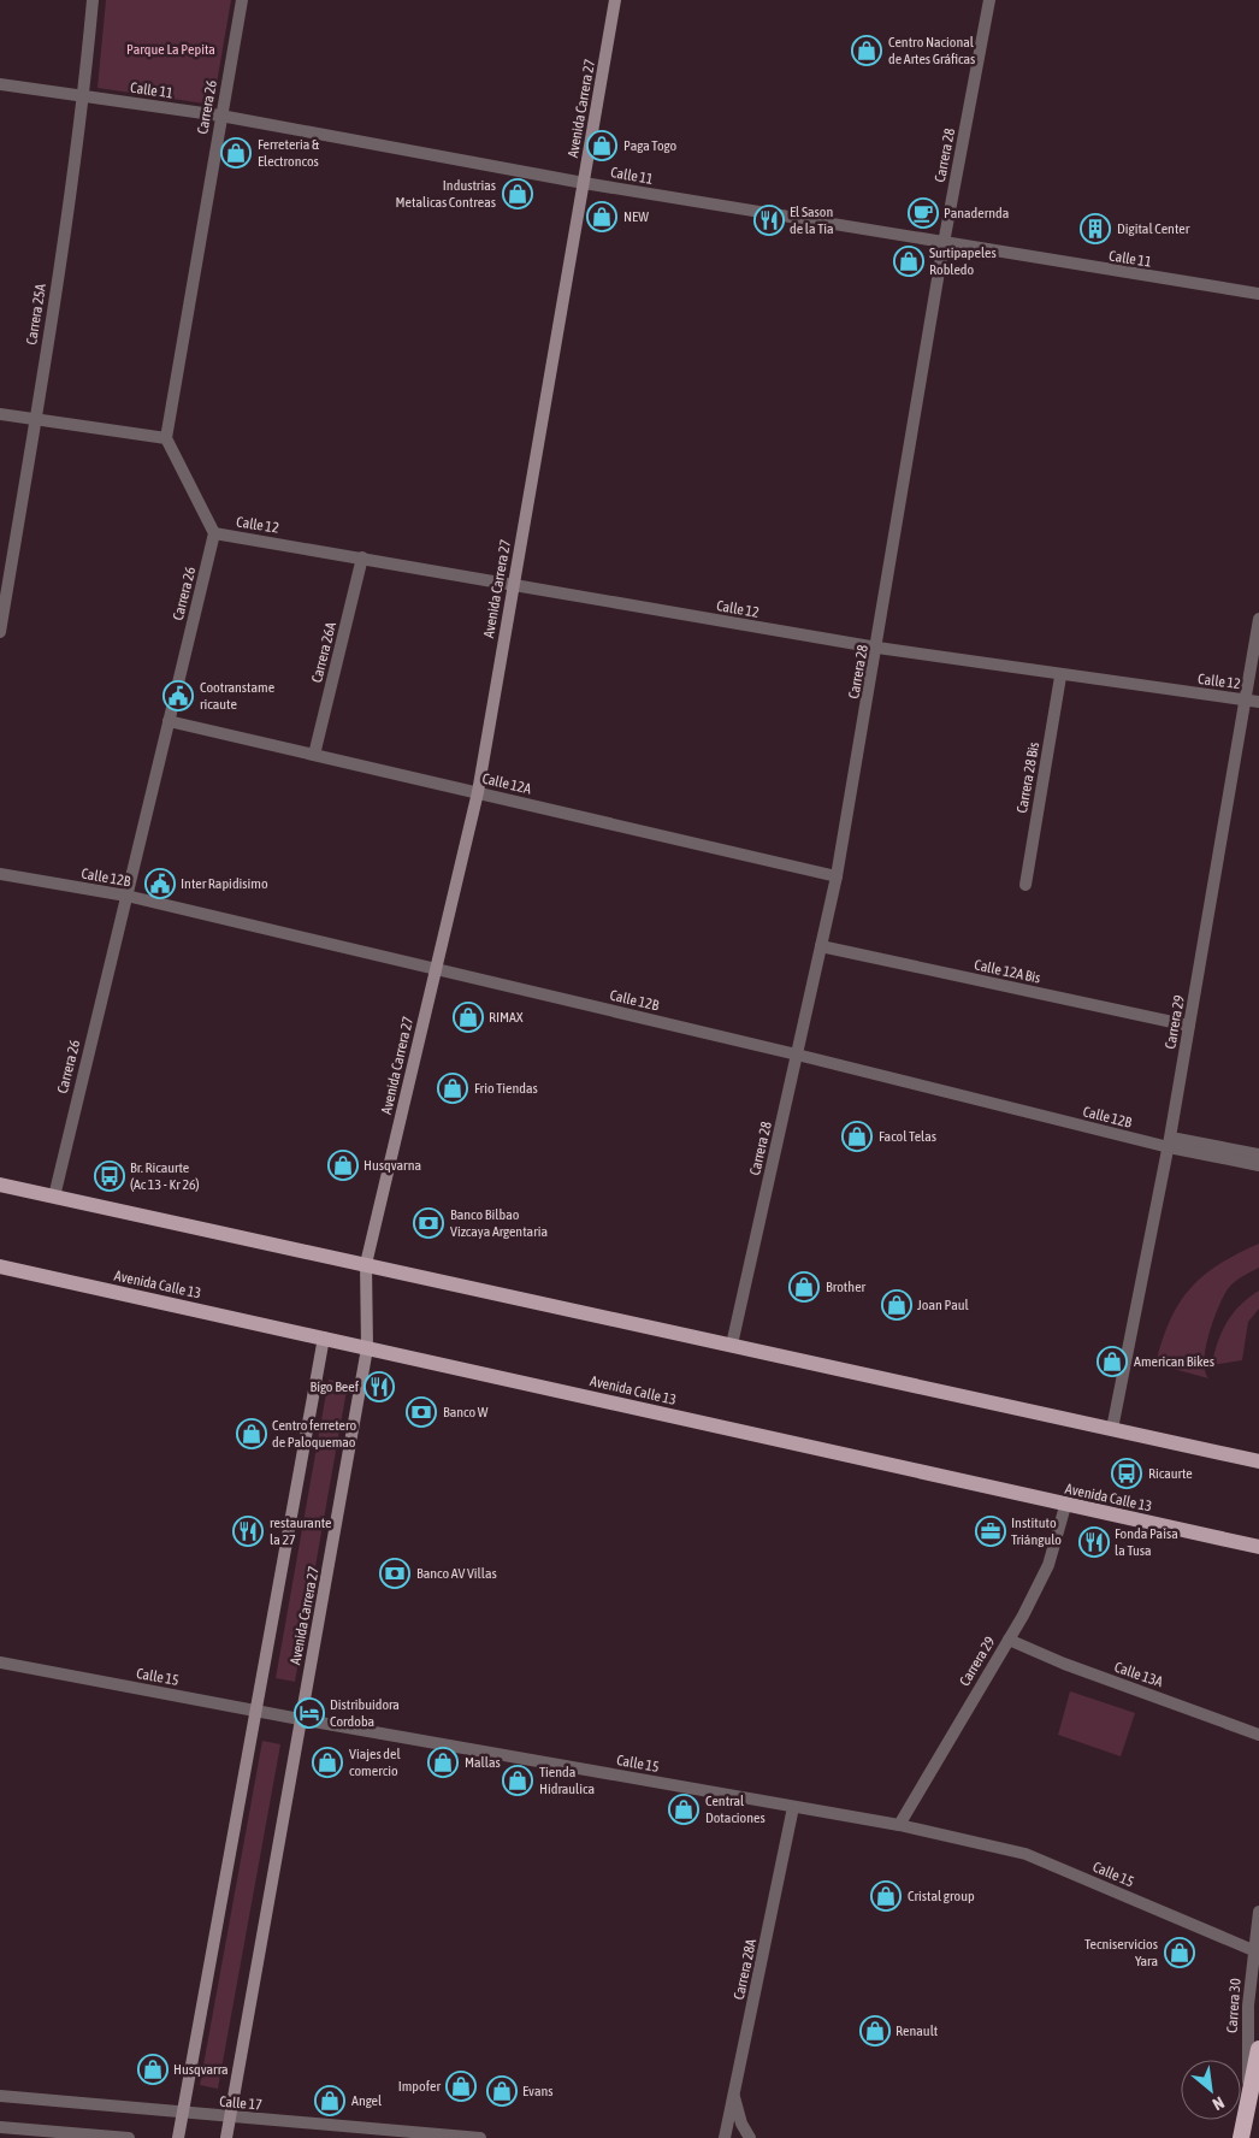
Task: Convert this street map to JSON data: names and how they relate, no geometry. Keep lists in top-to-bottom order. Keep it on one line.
{"streets":{"main road":["Avenida Carrera 27","Avenida Calle 13"],"street":["Calle 11","Carrera 26","Carrera 28","Carrera 25A","Calle 12","Carrera 26A","Carrera 28 Bis","Calle 12A","Calle 12B","Calle 12A Bis","Carrera 29","Calle 13A","Calle 15","Carrera 28A","Carrera 30","Calle 17"]},"crossings":[["Calle 11","Carrera 26"],["Calle 11","Avenida Carrera 27"],["Calle 11","Carrera 28"],["Calle 11","Carrera 25A"],["Carrera 26","Calle 12"],["Carrera 26","Calle 12A"],["Carrera 26","Calle 12B"],["Avenida Carrera 27","Calle 12"],["Avenida Carrera 27","Calle 12A"],["Avenida Carrera 27","Calle 12B"],["Avenida Carrera 27","Avenida Calle 13"],["Avenida Carrera 27","Calle 15"],["Avenida Carrera 27","Calle 17"],["Carrera 28","Calle 12"],["Carrera 28","Calle 12A"],["Carrera 28","Calle 12B"],["Carrera 28","Calle 12A Bis"],["Calle 12","Carrera 26A"],["Calle 12","Carrera 28 Bis"],["Calle 12","Carrera 29"],["Carrera 26A","Calle 12A"],["Calle 12B","Carrera 29"],["Calle 12A Bis","Carrera 29"],["Carrera 29","Avenida Calle 13"],["Carrera 29","Calle 13A"],["Carrera 29","Calle 15"],["Calle 15","Carrera 28A"],["Calle 15","Carrera 30"]],"parks":["Parque La Pepita"],"places":{"shop":["Centro Nacional de Artes Gráficas","Paga Togo","Ferreteria & Electroncos","Industrias Metalicas Contreas","NEW","Surtipapeles Robledo","RIMAX","Frio Tiendas","Facol Telas","Husqvarna","Brother","Joan Paul","American Bikes","Centro ferretero de Paloquemao","Viajes del comercio","Mallas","Tienda Hidraulica","Central Dotaciones","Cristal group","Tecniservicios Yara","Renault","Husqvarra","Impofer","Evans","Angel"],"cafe":["Panadernda"],"restaurant":["El Sason de la Tia","Bigo Beef","restaurante la 27","Fonda Paisa la Tusa"],"building":["Digital Center"],"public building":["Cootranstame ricaute","Inter Rapidisimo"],"bus stop":["Br. Ricaurte (Ac 13 - Kr 26)","Ricaurte"],"bank":["Banco Bilbao Vizcaya Argentaria","Banco W","Banco AV Villas"],"office":["Instituto Triángulo"],"hotel":["Distribuidora Cordoba"]},"north":"bottom right"}
